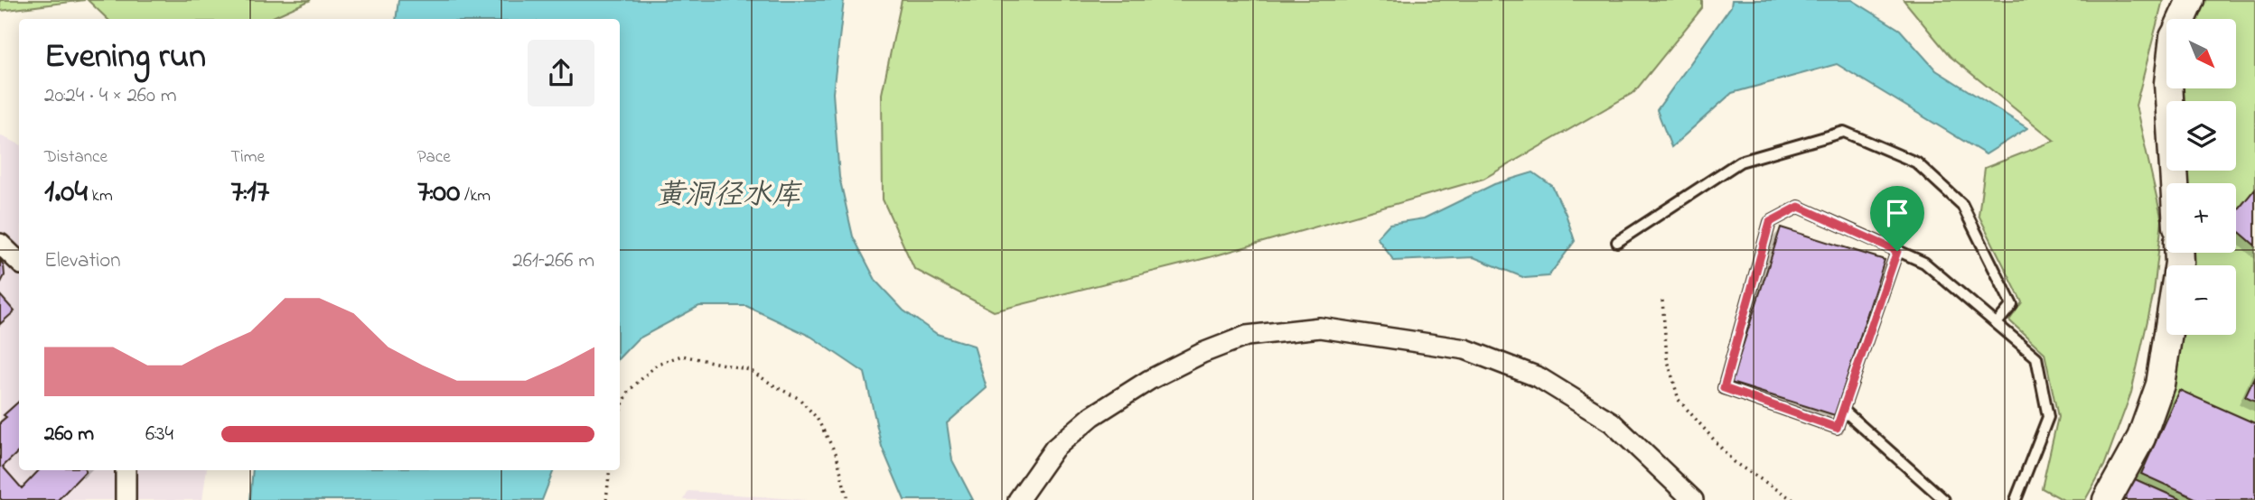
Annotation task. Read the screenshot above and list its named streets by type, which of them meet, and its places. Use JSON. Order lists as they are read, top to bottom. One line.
{"water":["黄洞径水库"],"north":"bottom right","page":{"map_buttons":["+","−"],"heading":["Evening run","20:24 · 4 × 260 m"],"stats":[["Distance","1.04 km"],["Time","7:17"],["Pace","7:00 /km"]],"chart":["Elevation","261–266 m"],"list":[{"name":"260 m","note":"6:34"}]}}
